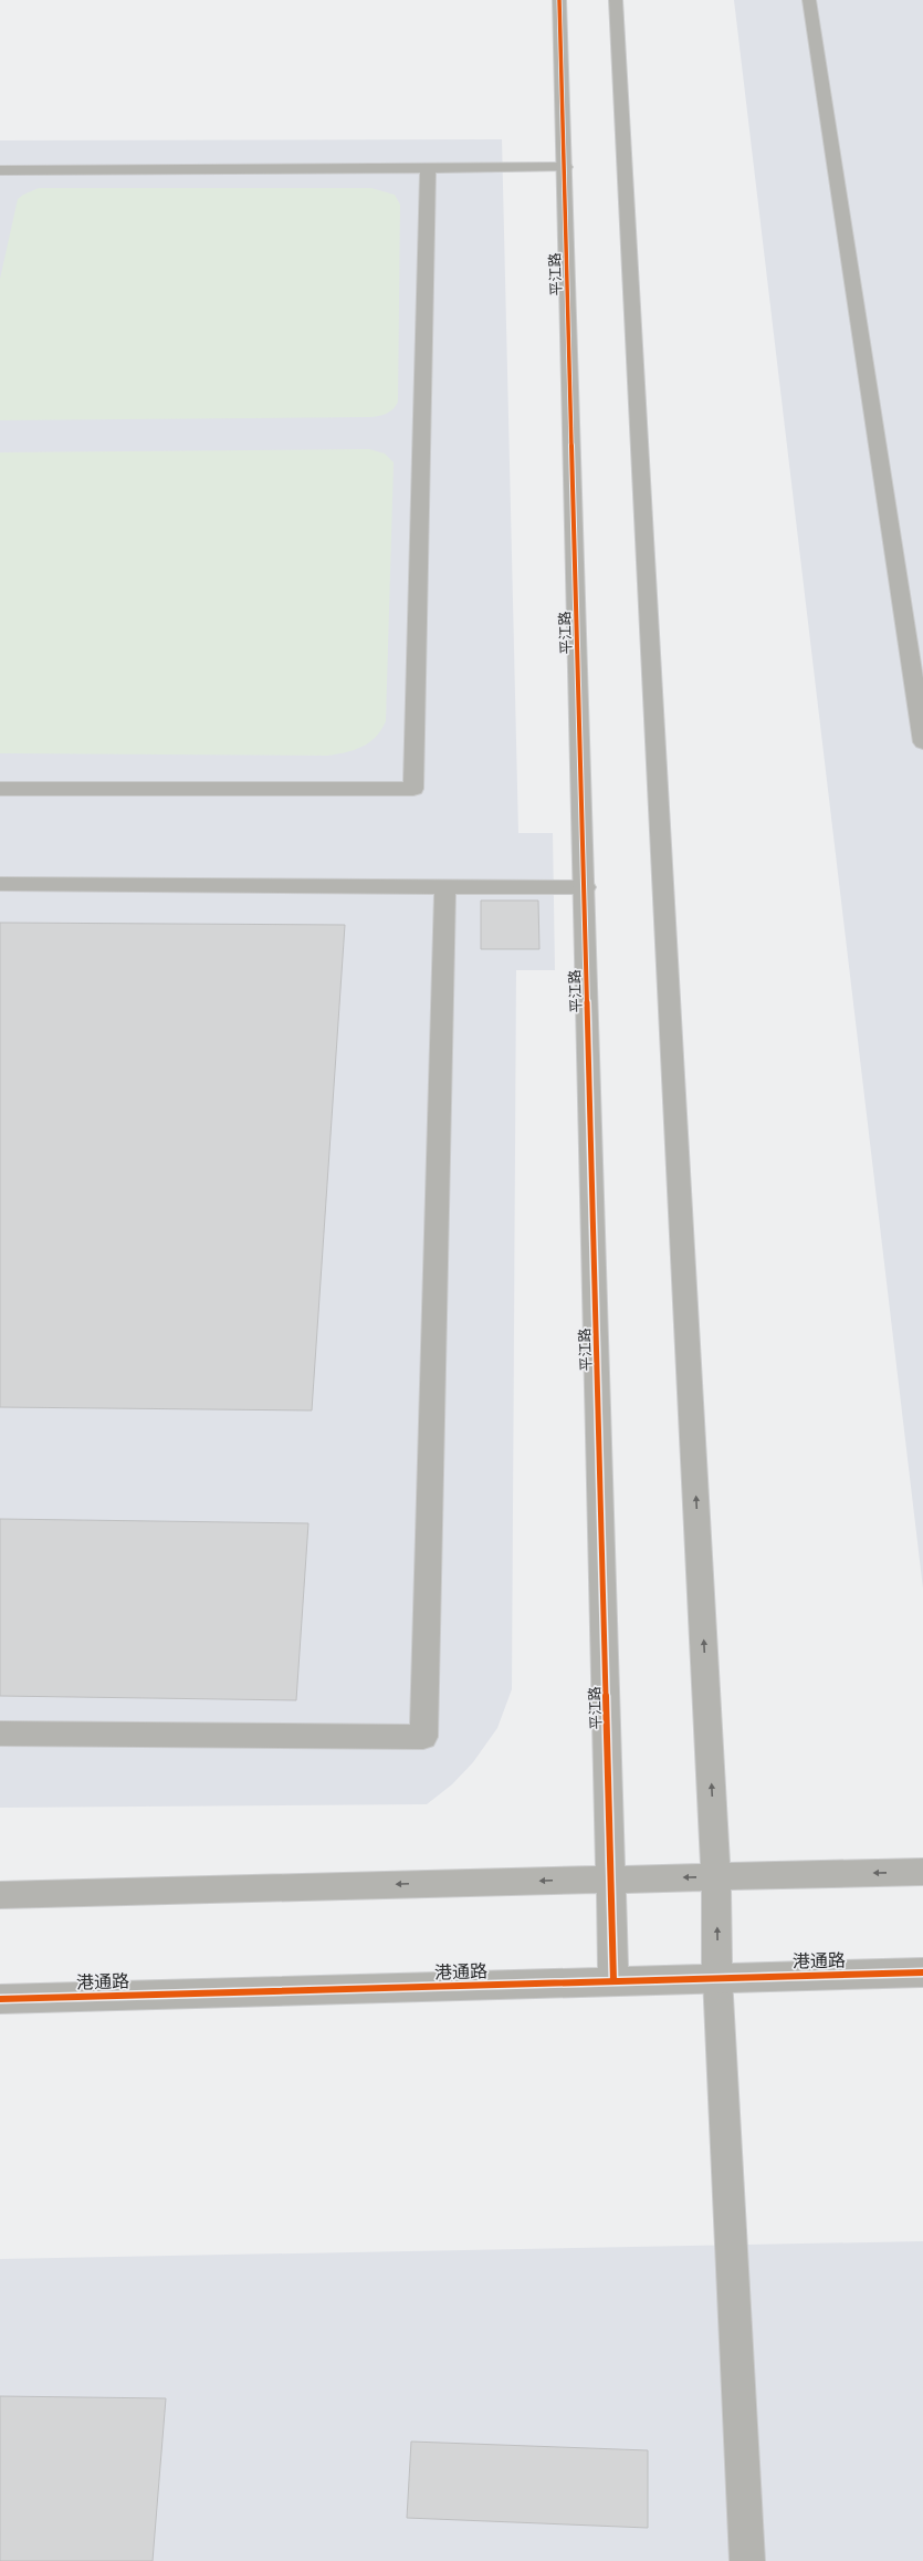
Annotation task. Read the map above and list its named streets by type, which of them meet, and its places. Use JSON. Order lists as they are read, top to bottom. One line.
{"streets":{"street":["平江路","港通路"]},"crossings":[["平江路","港通路"]]}
